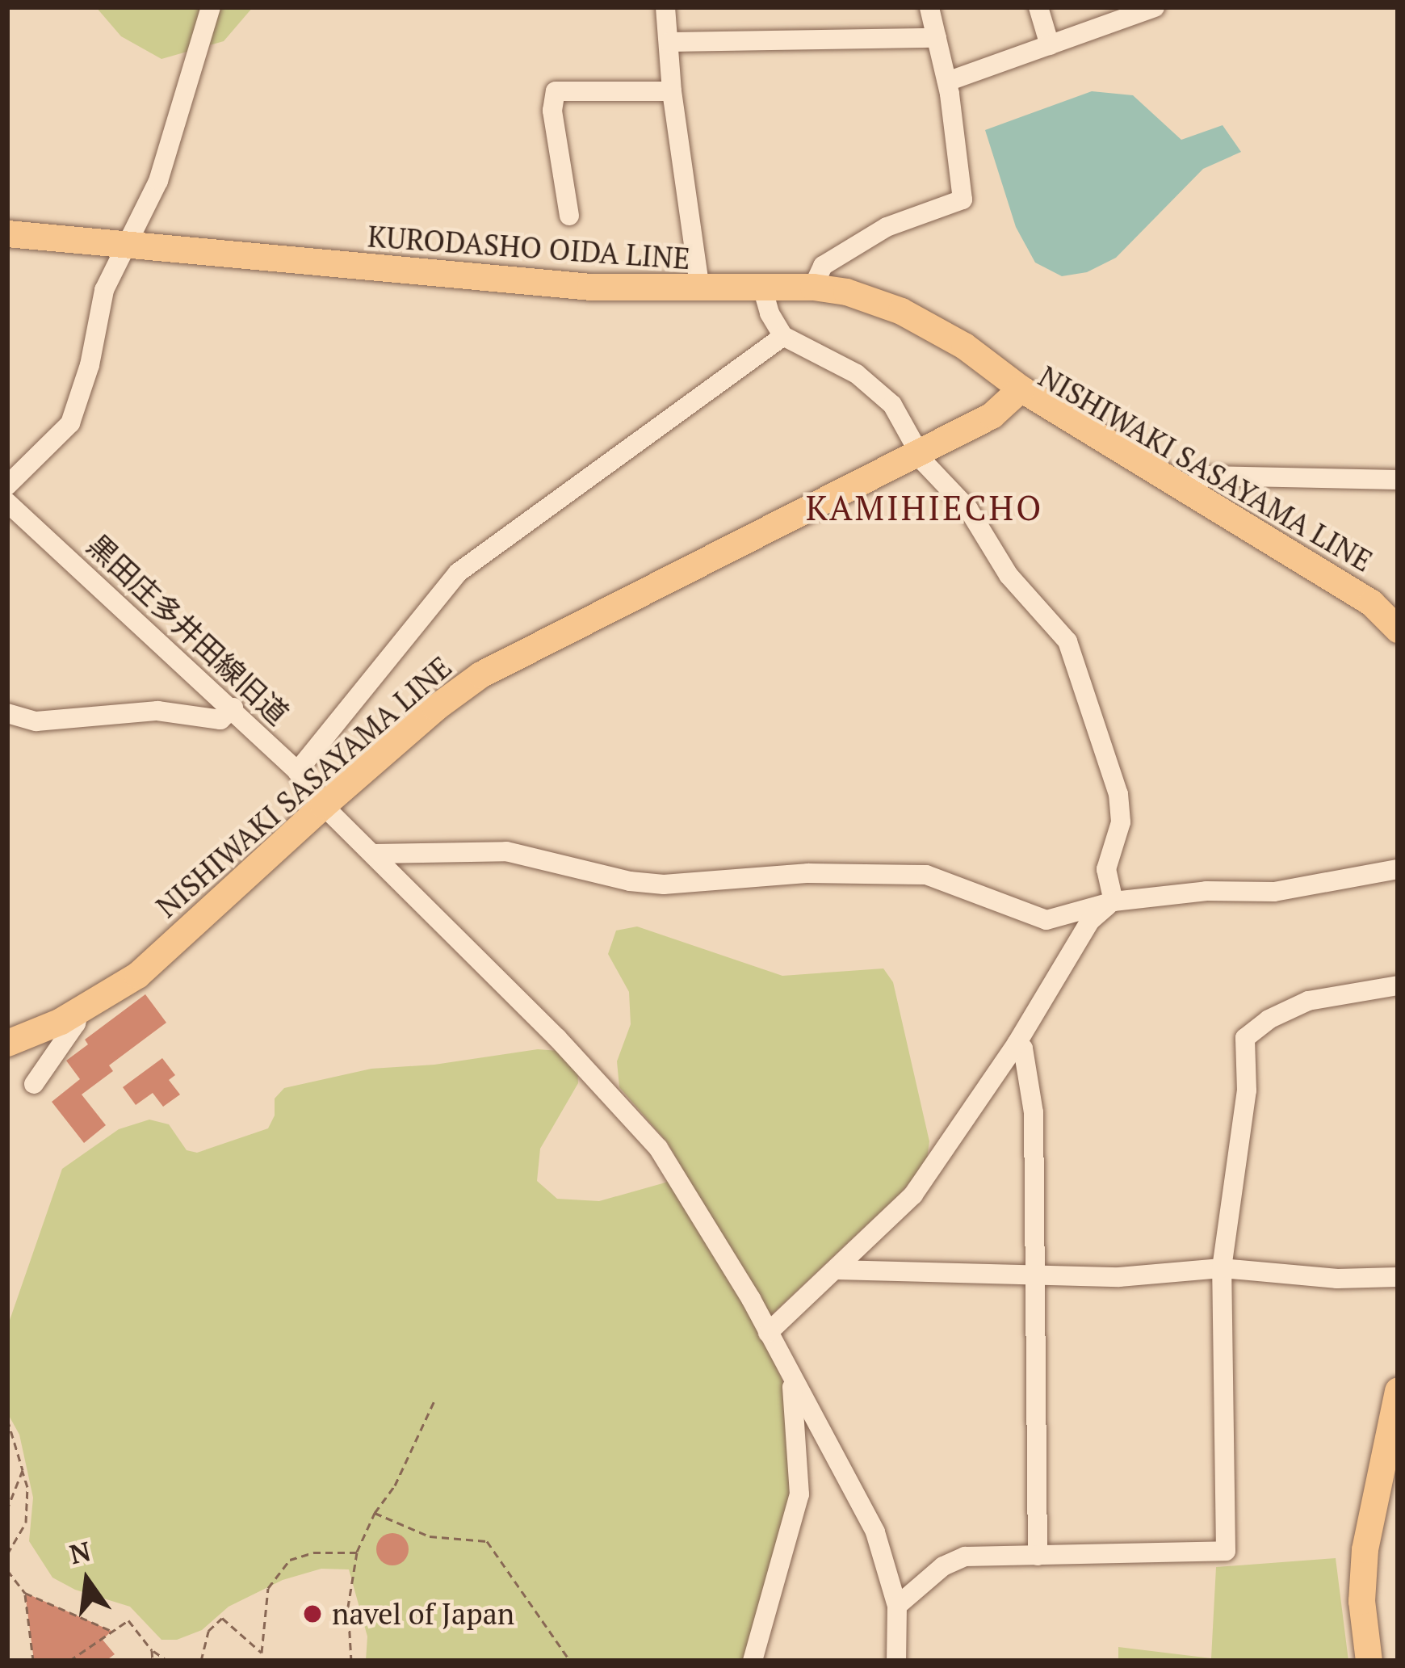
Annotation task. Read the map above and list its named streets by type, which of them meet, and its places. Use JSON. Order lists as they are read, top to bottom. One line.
{"streets":{"main road":["KURODASHO OIDA LINE","NISHIWAKI SASAYAMA LINE"],"street":["黒田庄多井田線旧道"]},"crossings":[["KURODASHO OIDA LINE","NISHIWAKI SASAYAMA LINE"],["NISHIWAKI SASAYAMA LINE","黒田庄多井田線旧道"]],"districts":["KAMIHIECHO"],"places":["navel of Japan"],"north":"top"}
